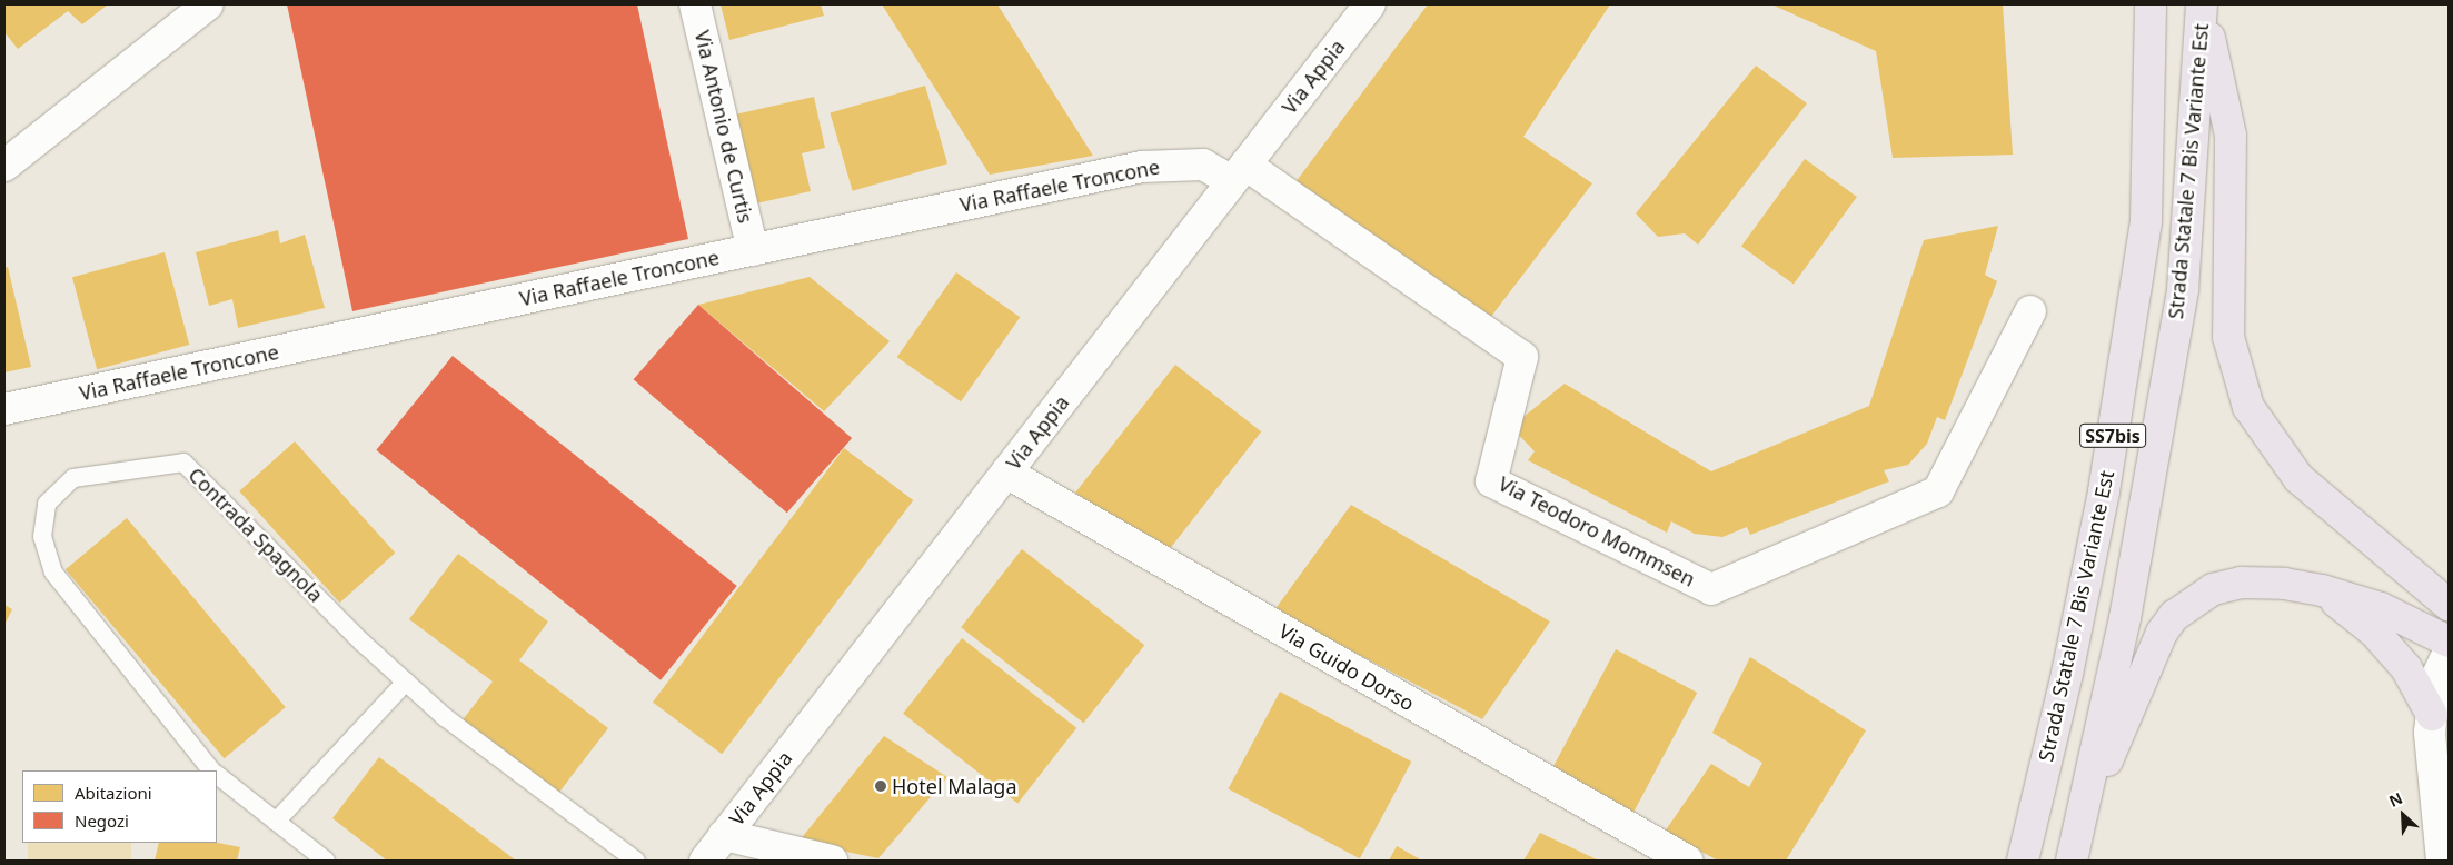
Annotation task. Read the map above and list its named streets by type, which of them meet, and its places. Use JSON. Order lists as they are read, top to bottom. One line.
{"streets":{"highway":["Strada Statale 7 Bis Variante Est","SS7bis"],"street":["Via Appia","Via Antonio de Curtis","Via Raffaele Troncone","Via Teodoro Mommsen","Via Guido Dorso"],"lane":["Contrada Spagnola"]},"crossings":[["Via Appia","Via Raffaele Troncone"],["Via Appia","Via Teodoro Mommsen"],["Via Appia","Via Guido Dorso"],["Via Antonio de Curtis","Via Raffaele Troncone"],["Via Raffaele Troncone","Via Teodoro Mommsen"]],"places":["Hotel Malaga"],"legend":["Abitazioni","Negozi"],"north":"top left"}
